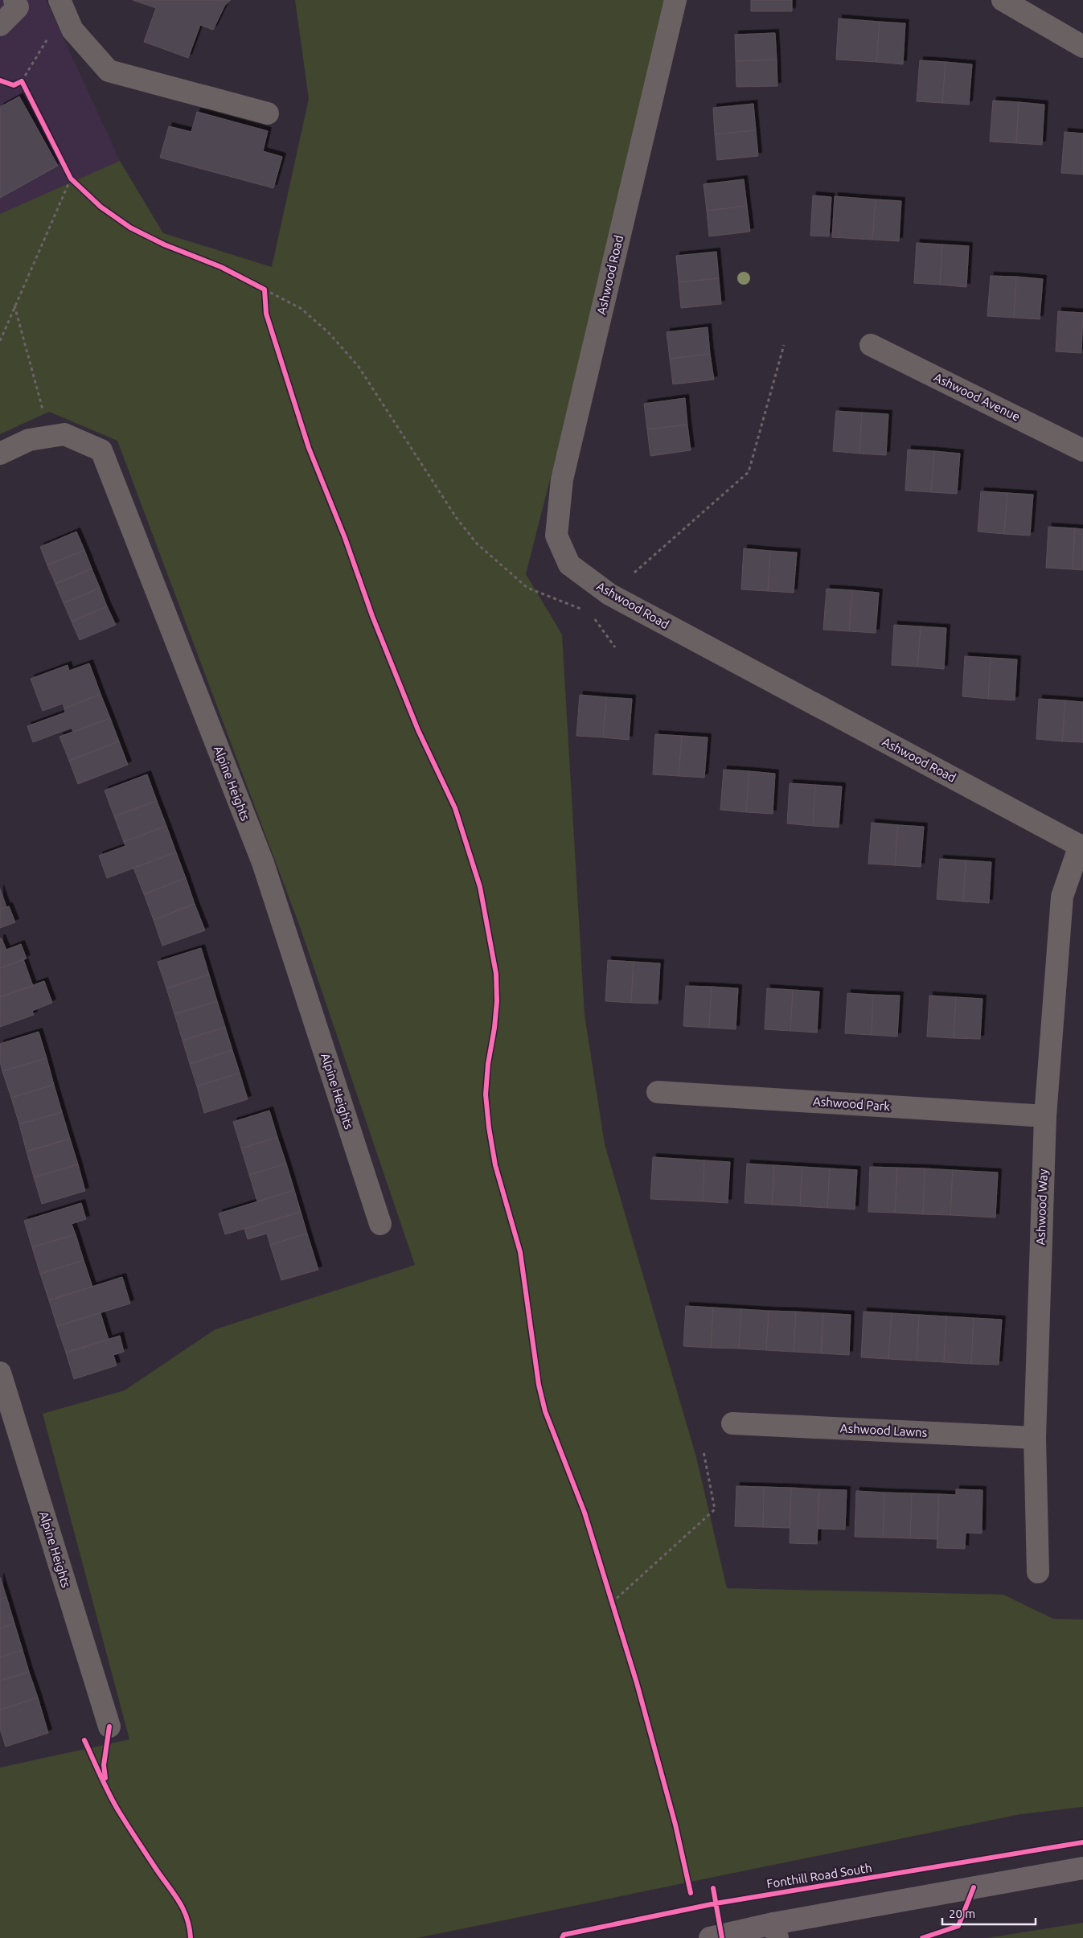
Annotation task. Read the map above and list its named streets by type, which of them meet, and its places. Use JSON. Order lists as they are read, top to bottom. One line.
{"streets":{"street":["Ashwood Road","Ashwood Avenue","Alpine Heights","Ashwood Park","Ashwood Way","Ashwood Lawns"],"cycle path":["Fonthill Road South"]},"crossings":[["Ashwood Road","Ashwood Way"],["Ashwood Park","Ashwood Way"],["Ashwood Way","Ashwood Lawns"]],"scale_bar":"20 m"}
